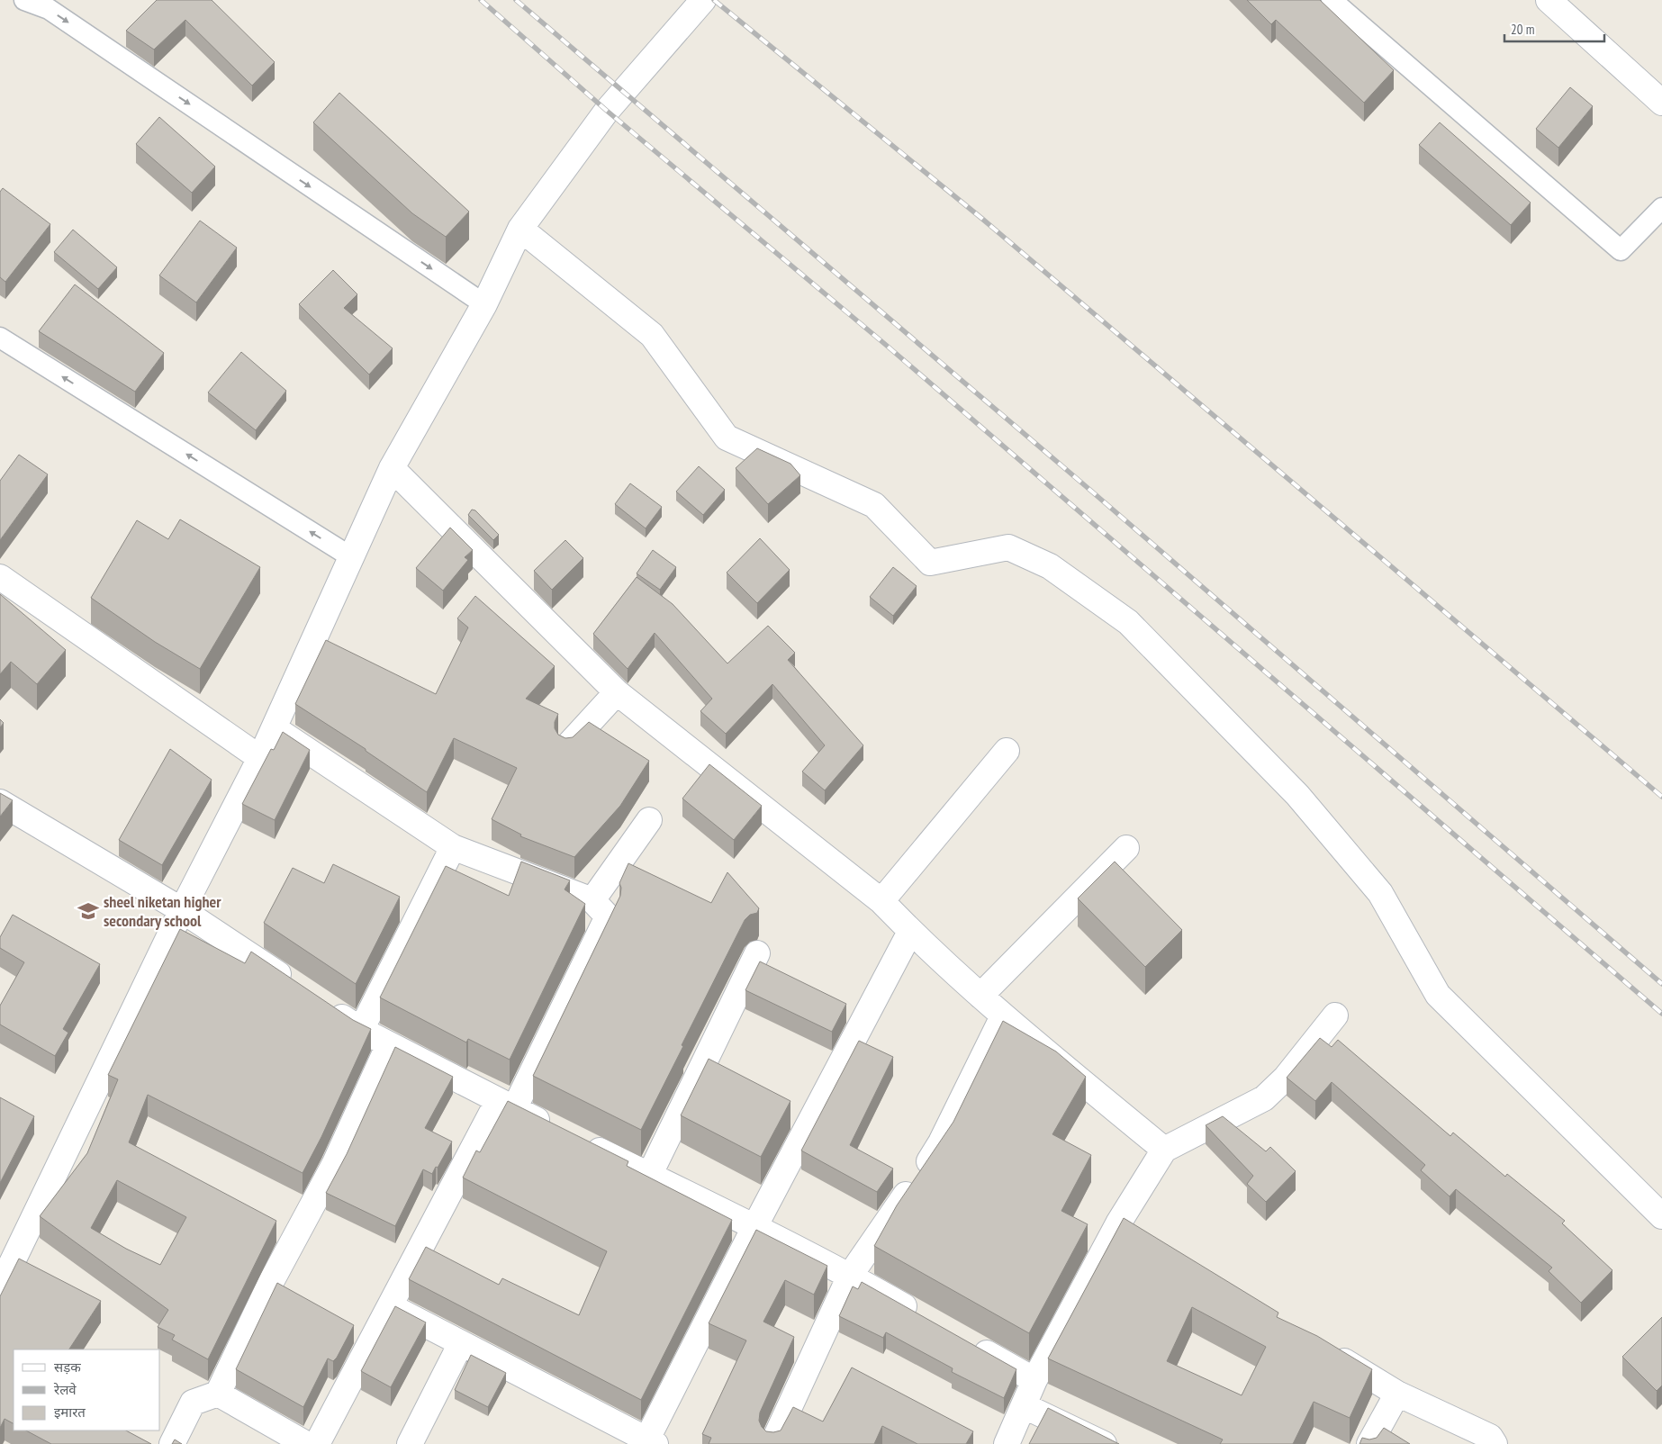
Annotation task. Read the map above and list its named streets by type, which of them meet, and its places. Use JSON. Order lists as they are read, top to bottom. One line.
{"places":{"school or university":["sheel niketan higher secondary school"]},"legend":["सड़क","रेलवे","इमारत"],"scale_bar":"20 m"}
